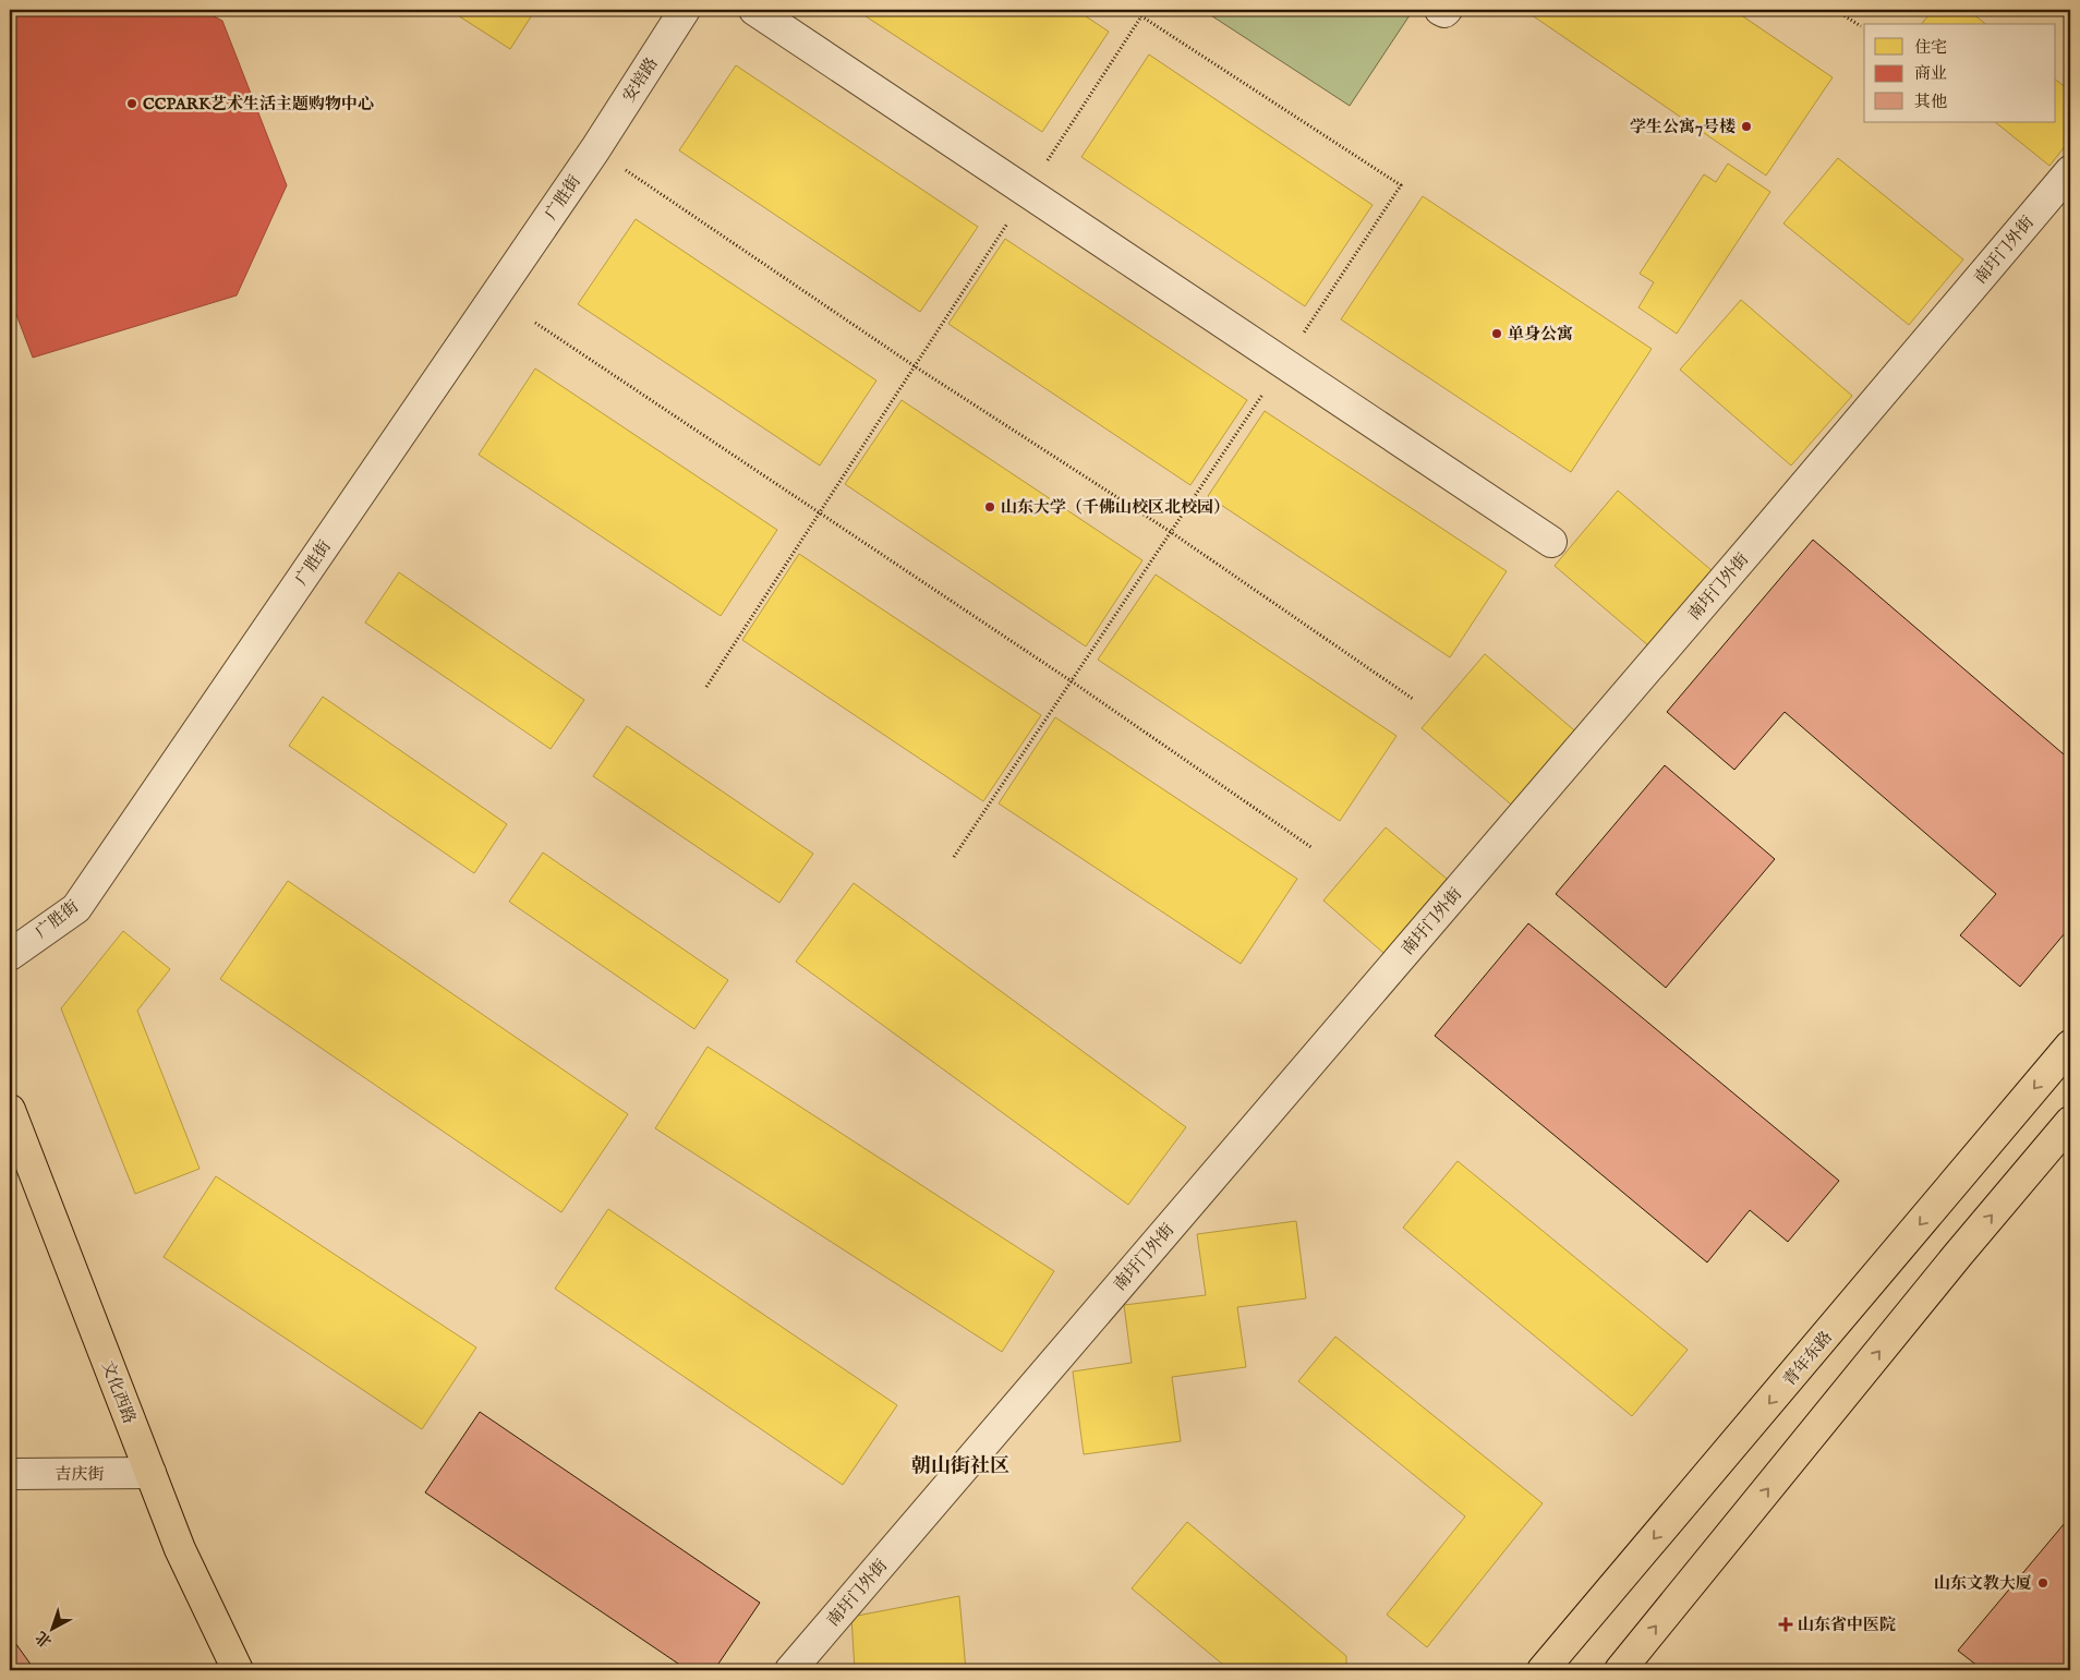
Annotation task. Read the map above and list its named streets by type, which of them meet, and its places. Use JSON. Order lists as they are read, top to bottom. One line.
{"streets":{"main road":["青年东路","文化西路"],"street":["安培路","广胜街","南圩门外街","吉庆街"]},"crossings":[["安培路","广胜街"],["文化西路","吉庆街"]],"districts":["朝山街社区"],"places":{"other":["CCPARK艺术生活主题购物中心","学生公寓7号楼","单身公寓","山东大学（千佛山校区北校园）","山东文教大厦"],"health":["山东省中医院"]},"legend":["住宅","商业","其他"],"north":"bottom left"}
